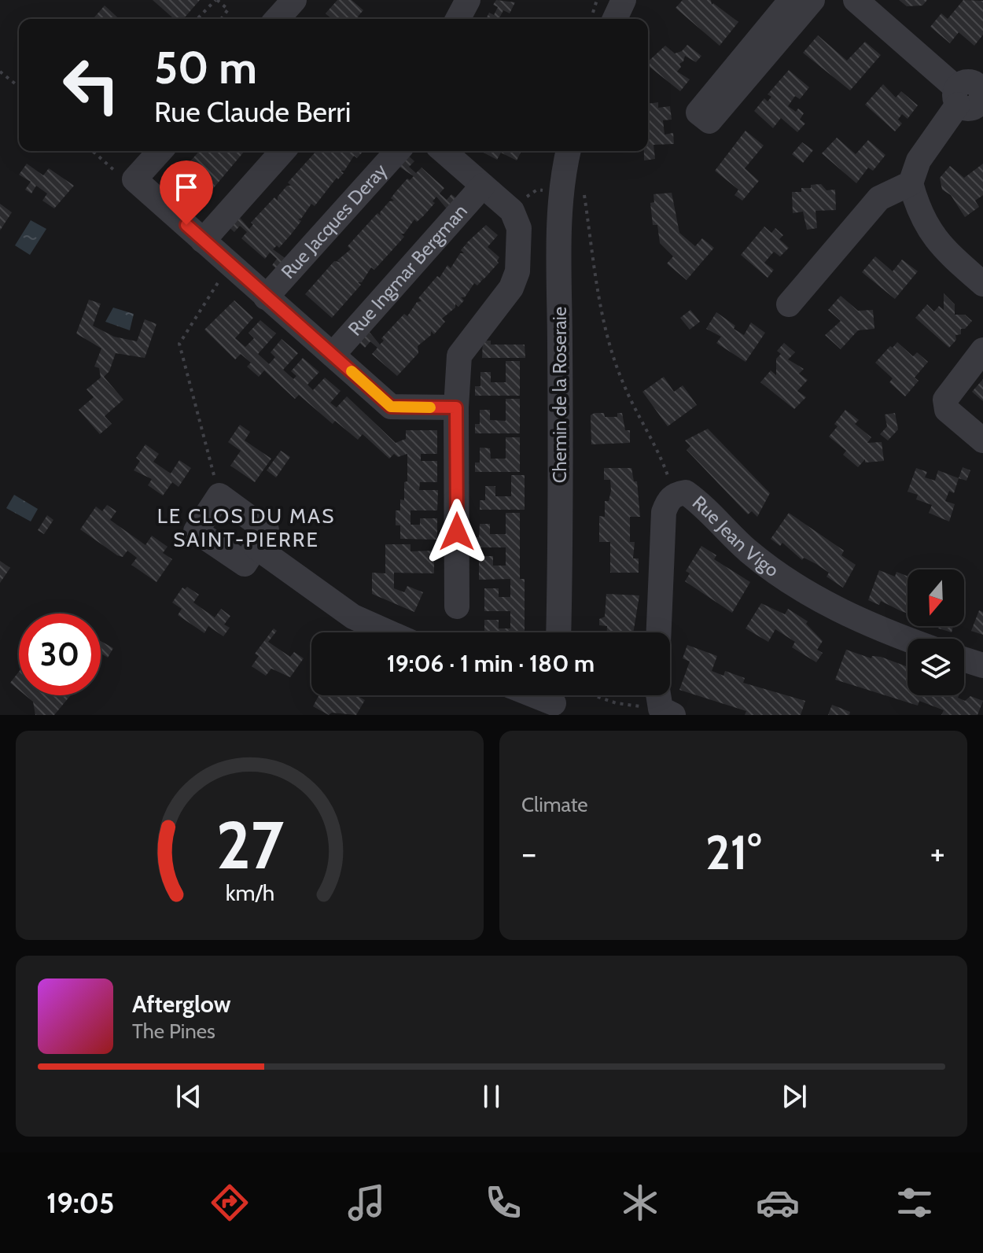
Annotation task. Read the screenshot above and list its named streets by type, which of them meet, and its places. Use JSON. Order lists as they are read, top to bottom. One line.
{"streets":{"street":["Rue Jacques Deray","Rue Ingmar Bergman","Chemin de la Roseraie","Rue Jean Vigo"]},"districts":["LE CLOS DU MAS SAINT-PIERRE"],"north":"bottom","page":{"turn":["50 m","Rue Claude Berri"],"limit":"30","trip":"19:06 · 1 min · 180 m","tile":"Climate","heat":["−","21°","+"],"song":["Afterglow","The Pines"],"tabs":"19:05","gauge":["27","km/h"]}}
